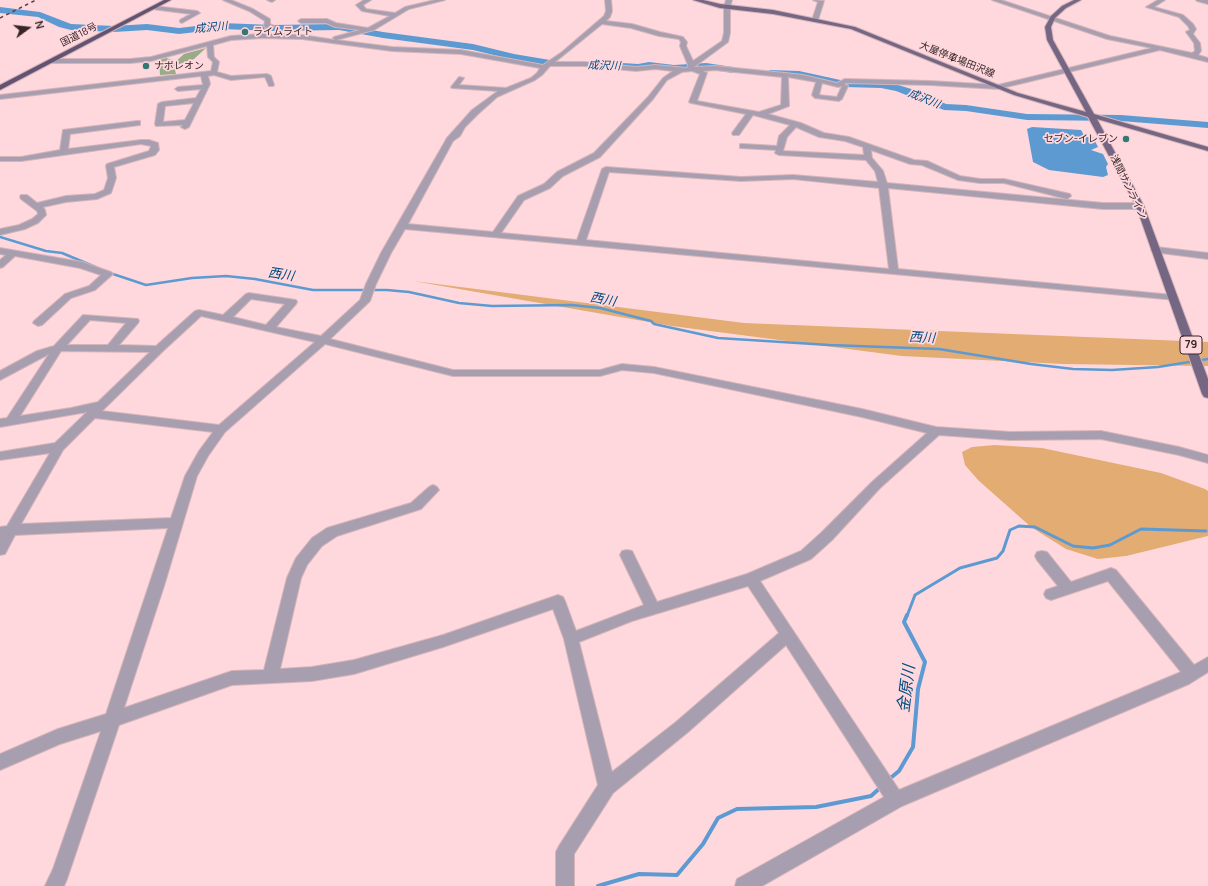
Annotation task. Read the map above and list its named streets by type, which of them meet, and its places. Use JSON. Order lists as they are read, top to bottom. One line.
{"streets":{"highway":["国道18号"],"main road":["大屋停車場田沢線","浅間サンライン","79"]},"crossings":[["大屋停車場田沢線","浅間サンライン"]],"water":["成沢川","西川","金原川"],"places":["ライムライト","ナポレオン","セブン-イレブン"],"north":"right"}
